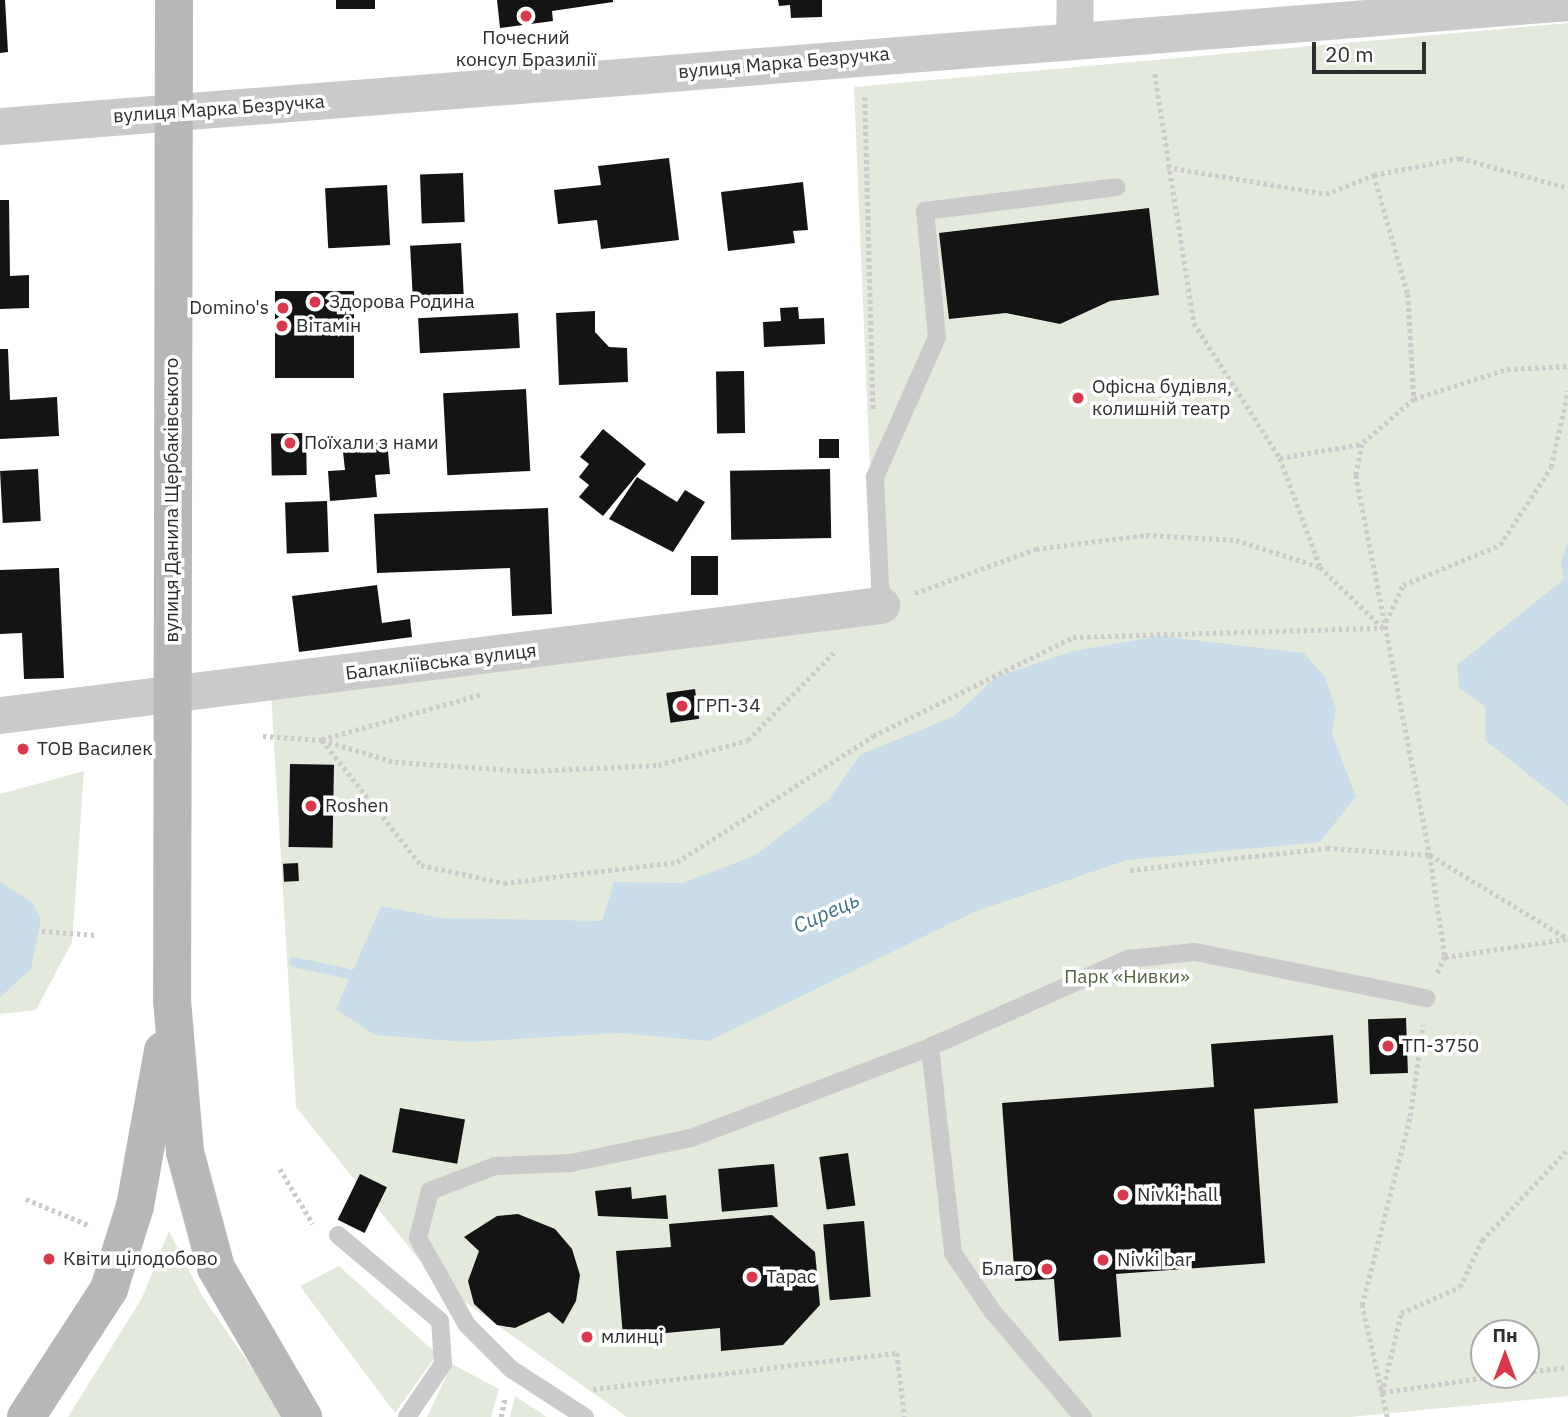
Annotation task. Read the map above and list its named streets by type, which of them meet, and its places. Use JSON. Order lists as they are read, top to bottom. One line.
{"streets":{"main road":["вулиця Данила Щербаківського"],"street":["вулиця Марка Безручка","Балакліївська вулиця"]},"crossings":[["вулиця Марка Безручка","вулиця Данила Щербаківського"],["вулиця Данила Щербаківського","Балакліївська вулиця"]],"water":["Сирець"],"parks":["Парк «Нивки»"],"places":["Почесний консул Бразилії","Здорова Родина","Domino's","Вітамін","Офісна будівля, колишній театр","Поїхали з нами","ГРП-34","ТОВ Василек","Roshen","ТП-3750","Nivki-hall","Квіти цілодобово","Nivki bar","Благо","Тарас","млинці"],"scale_bar":"20 m","north":"top"}
